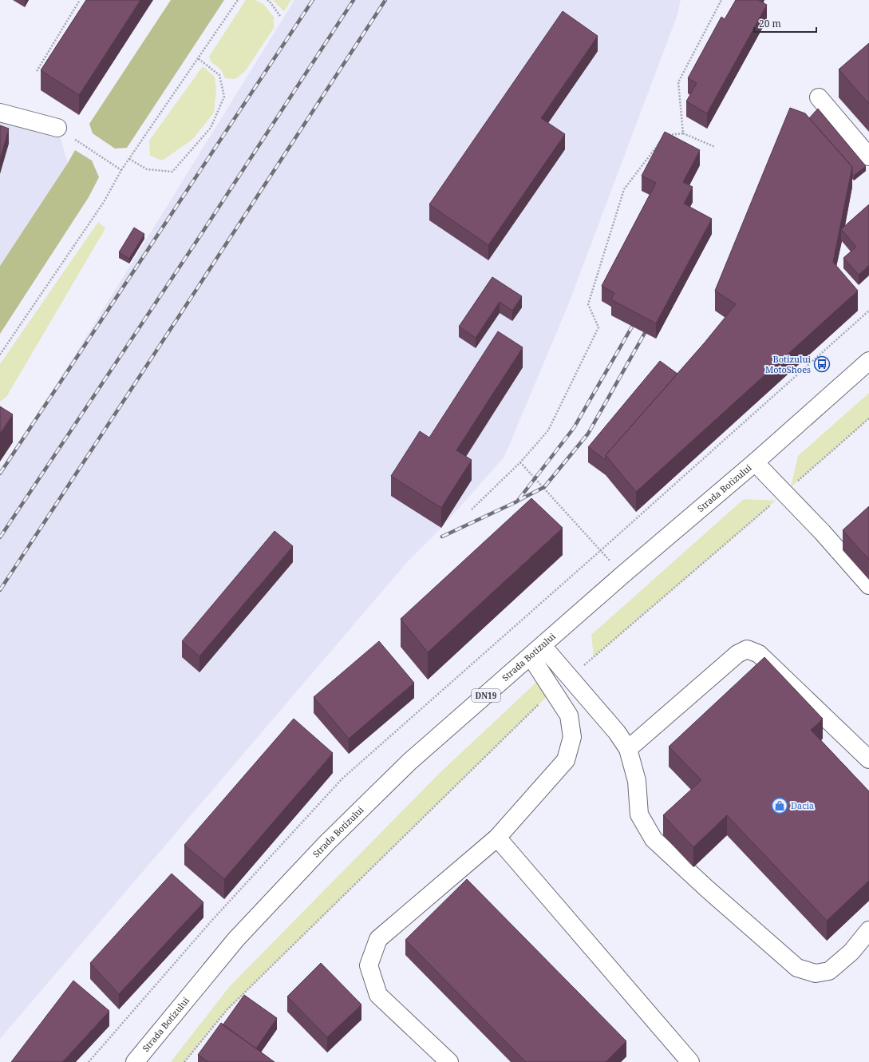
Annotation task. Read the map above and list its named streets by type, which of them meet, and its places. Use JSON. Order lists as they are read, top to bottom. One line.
{"streets":{"main road":["Strada Botizului","DN19"]},"places":{"bus stop":["Botizului MotoShoes"],"shop":["Dacia"]},"scale_bar":"20 m"}
